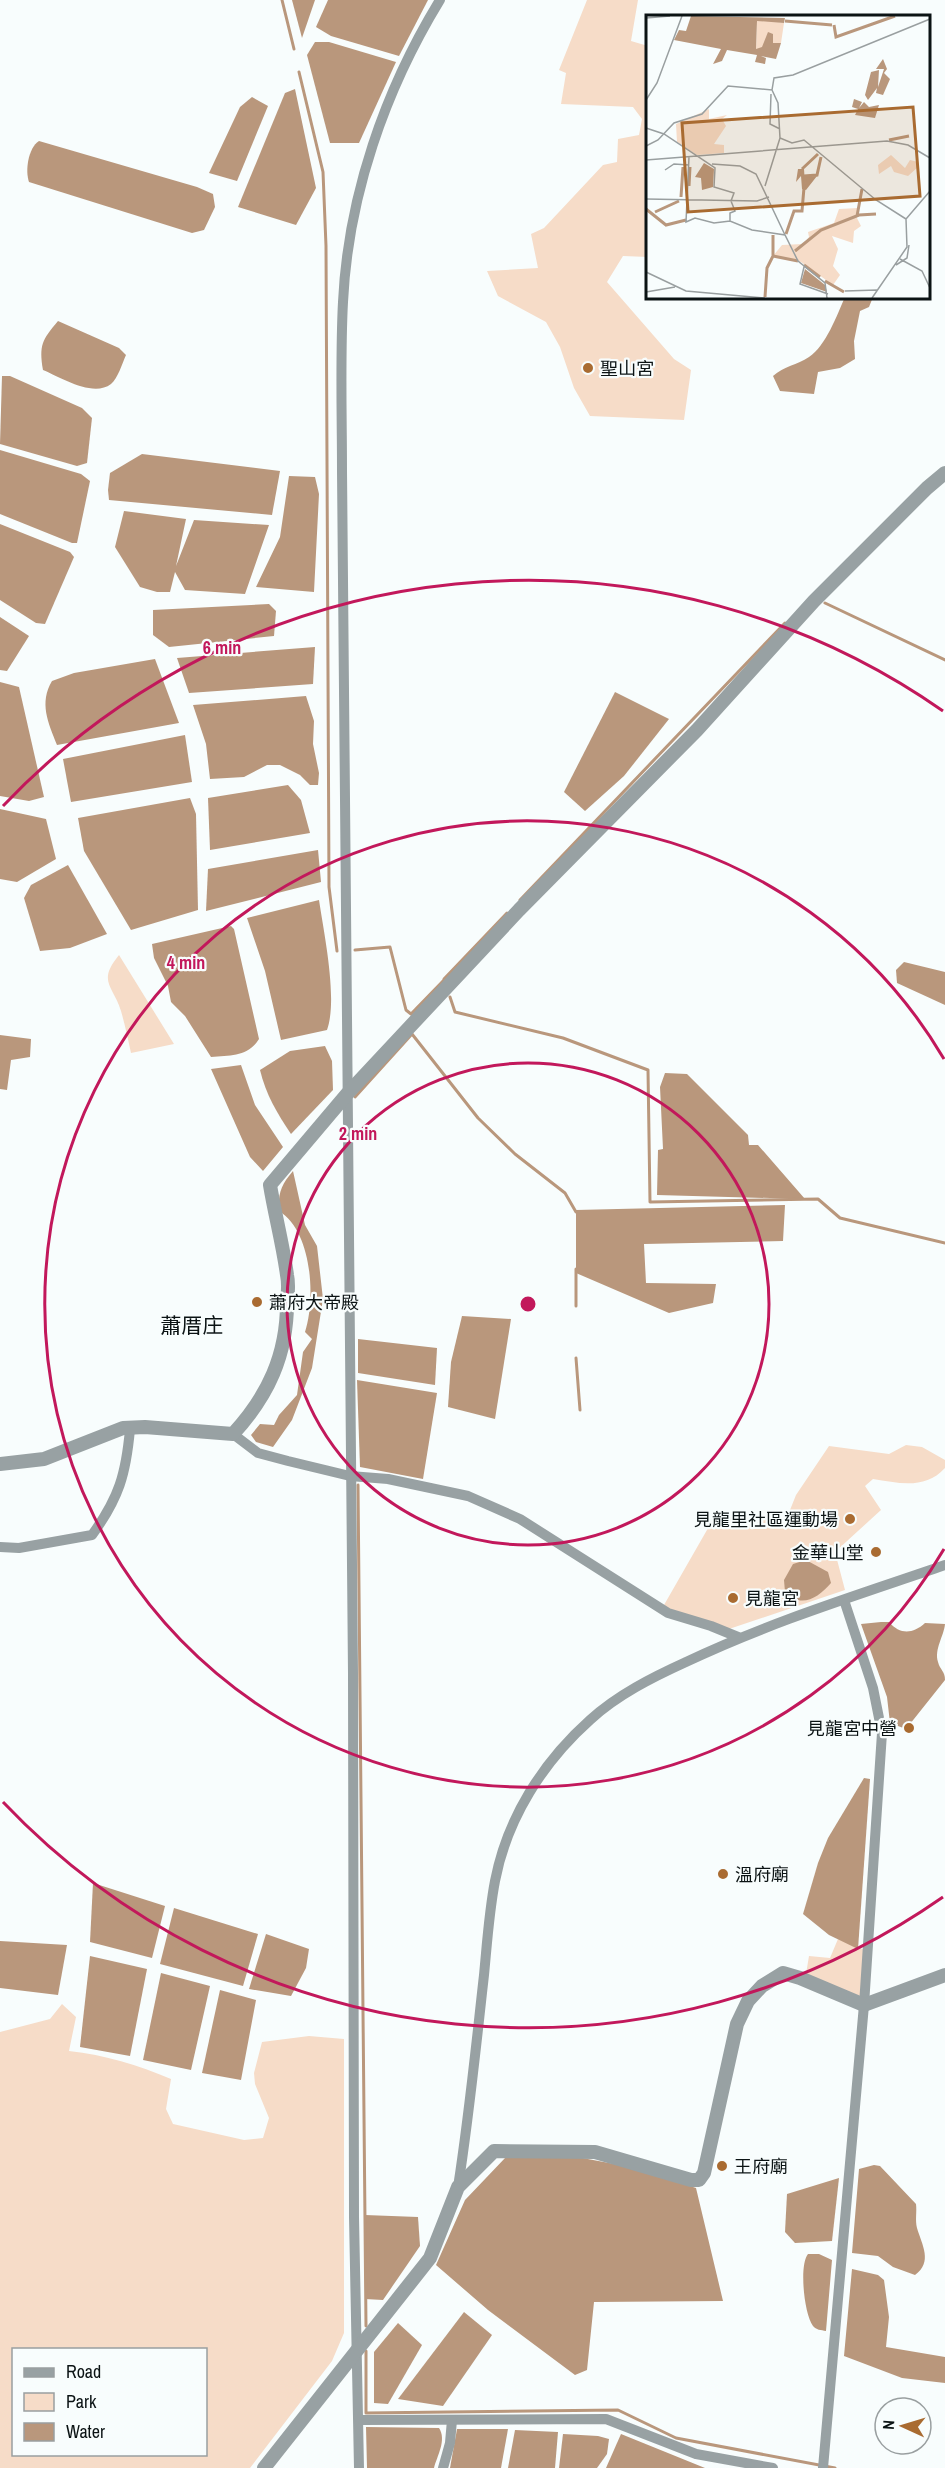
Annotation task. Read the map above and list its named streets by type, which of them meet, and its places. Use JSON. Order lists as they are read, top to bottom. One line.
{"districts":["蕭厝庄"],"places":["聖山宮","蕭府大帝殿","見龍里社區運動場","金華山堂","見龍宮","見龍宮中營","溫府廟","王府廟"],"legend":["Road","Park","Water"],"north":"left","rings":["6 min","4 min","2 min"]}
